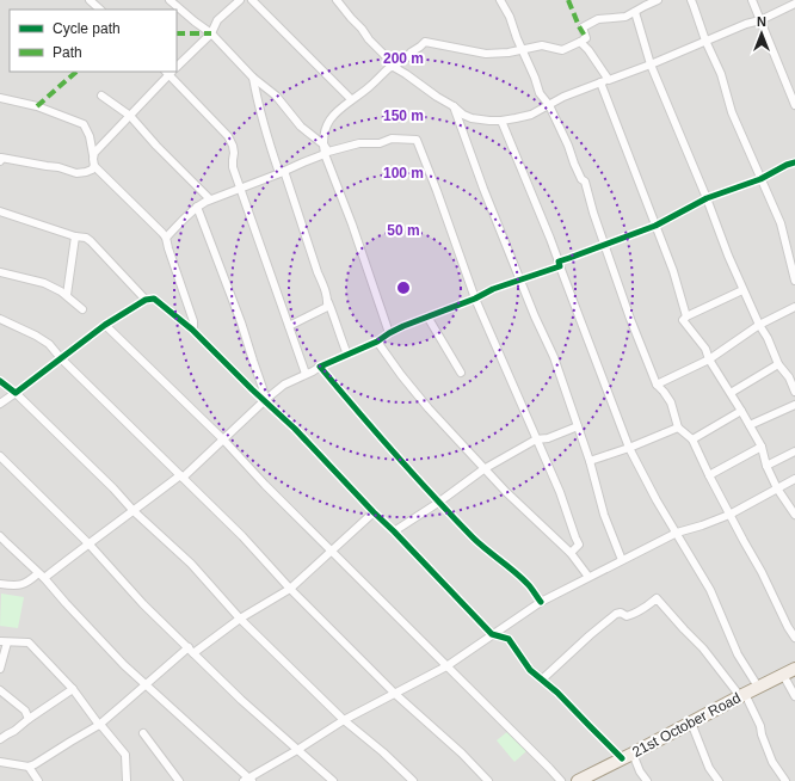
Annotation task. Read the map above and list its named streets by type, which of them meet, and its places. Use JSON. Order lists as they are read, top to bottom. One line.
{"streets":{"main road":["21st October Road"]},"legend":["Cycle path","Path"],"north":"top","rings":["200 m","150 m","100 m","50 m"]}
